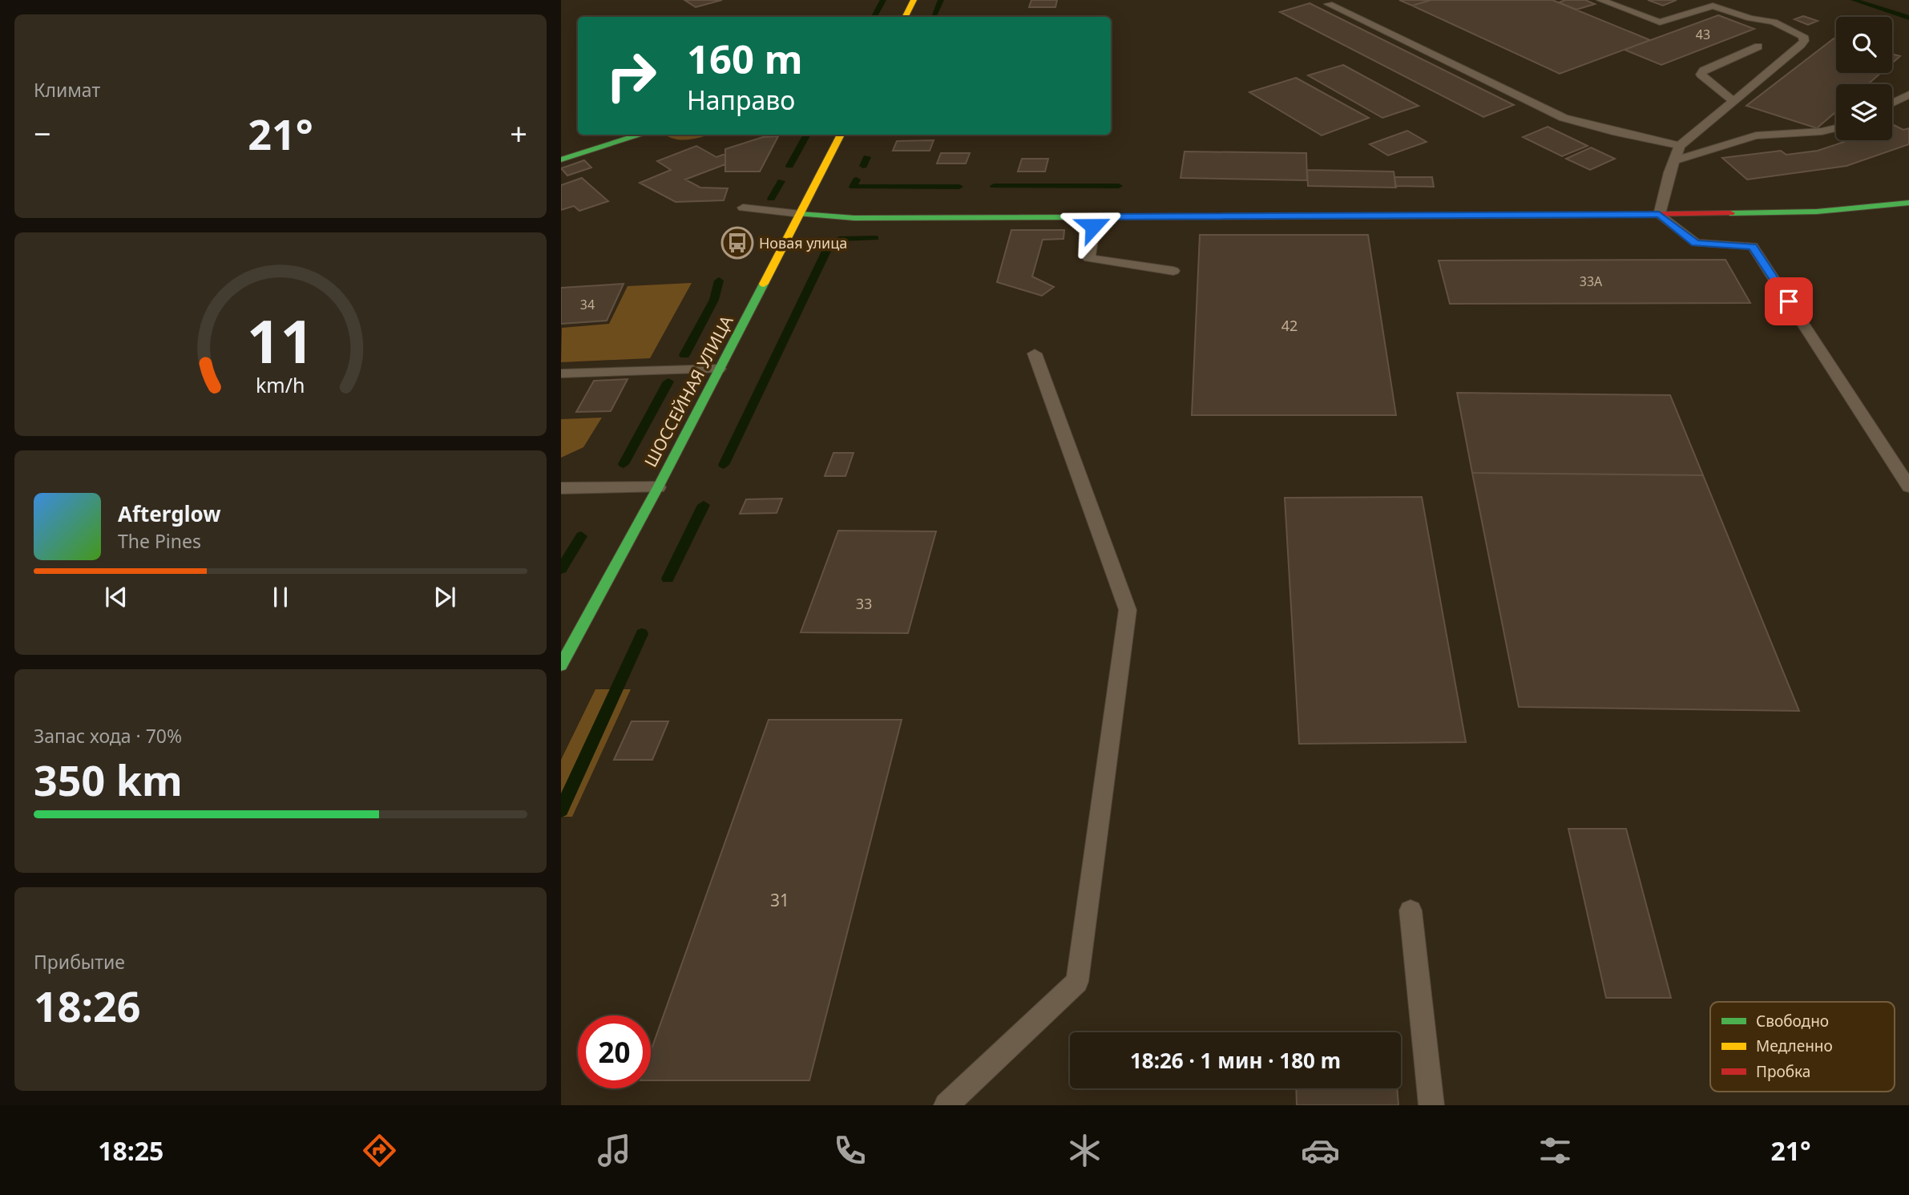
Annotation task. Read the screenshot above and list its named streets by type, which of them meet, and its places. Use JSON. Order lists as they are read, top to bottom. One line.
{"streets":{"street":["ШОССЕЙНАЯ УЛИЦА"]},"places":{"bus stop":["Новая улица"]},"house_numbers":["43","33А","34","42","33","31"],"legend":["Свободно","Медленно","Пробка"],"page":{"tile":["Климат",["Запас хода · 70%","350 km"],["Прибытие","18:26"]],"turn":["160 m","Направо"],"heat":["−","21°","+"],"song":["Afterglow","The Pines"],"limit":"20","trip":"18:26 · 1 мин · 180 m","tabs":["18:25","21°"],"gauge":["11","km/h"]}}
